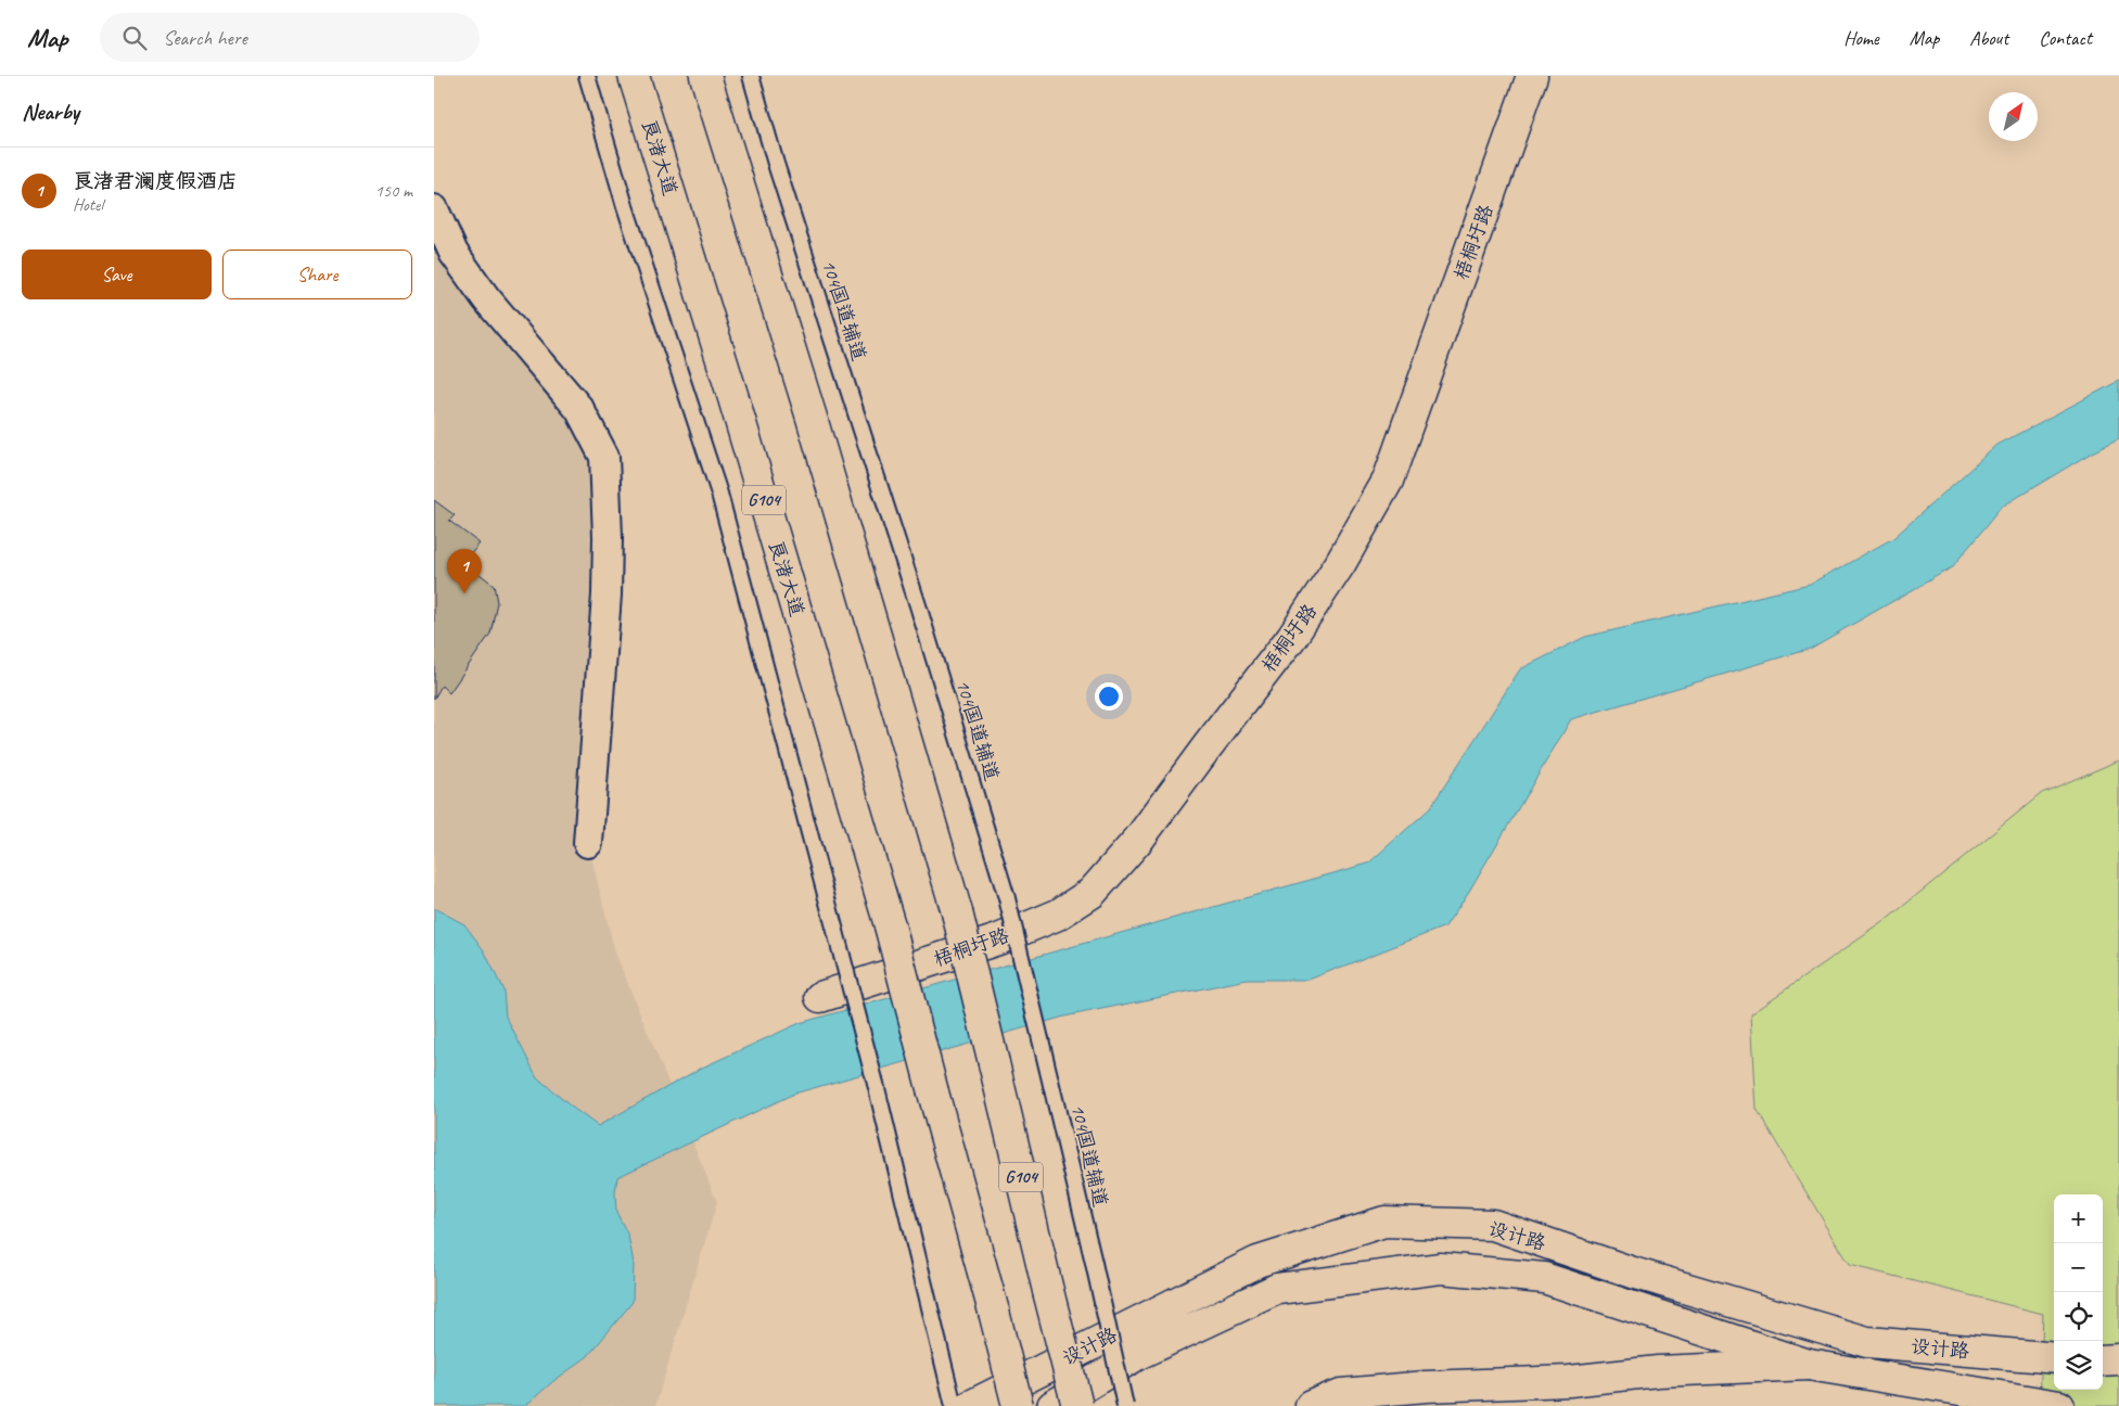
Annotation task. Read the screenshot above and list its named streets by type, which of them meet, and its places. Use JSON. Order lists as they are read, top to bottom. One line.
{"streets":{"main road":["良渚大道","梧桐圩路","G104","设计路"],"lane":["104国道辅道"]},"north":"top right","page":{"header":"Map","search":"Search here","nav":["Home","Map","About","Contact"],"heading":"Nearby","list":[{"mark":"1","name":"良渚君澜度假酒店","note":"Hotel","value":"150 m"}],"buttons":["Save","Share"],"pins":"1","map_buttons":["+","−"]}}
